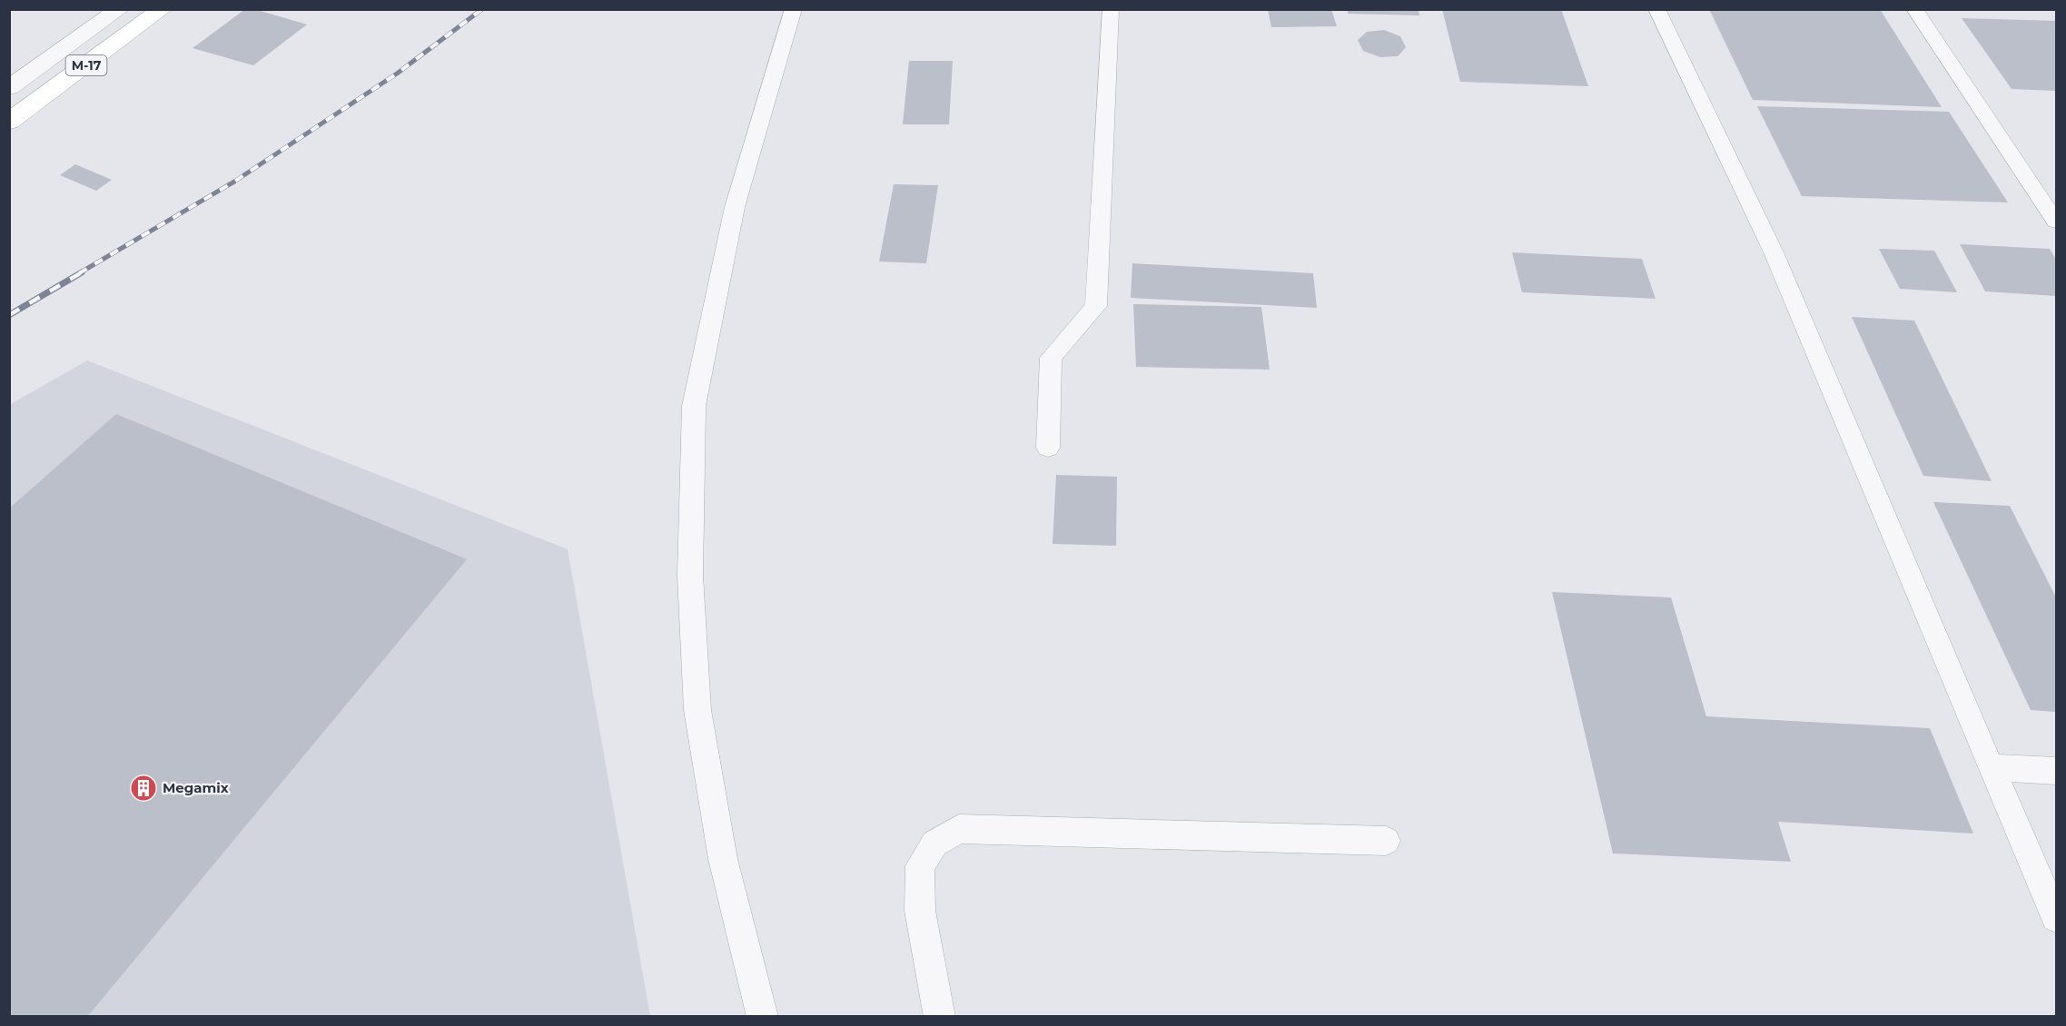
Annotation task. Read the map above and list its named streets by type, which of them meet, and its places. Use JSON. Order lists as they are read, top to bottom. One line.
{"streets":{"main road":["M-17"]},"places":{"building":["Megamix"]}}
